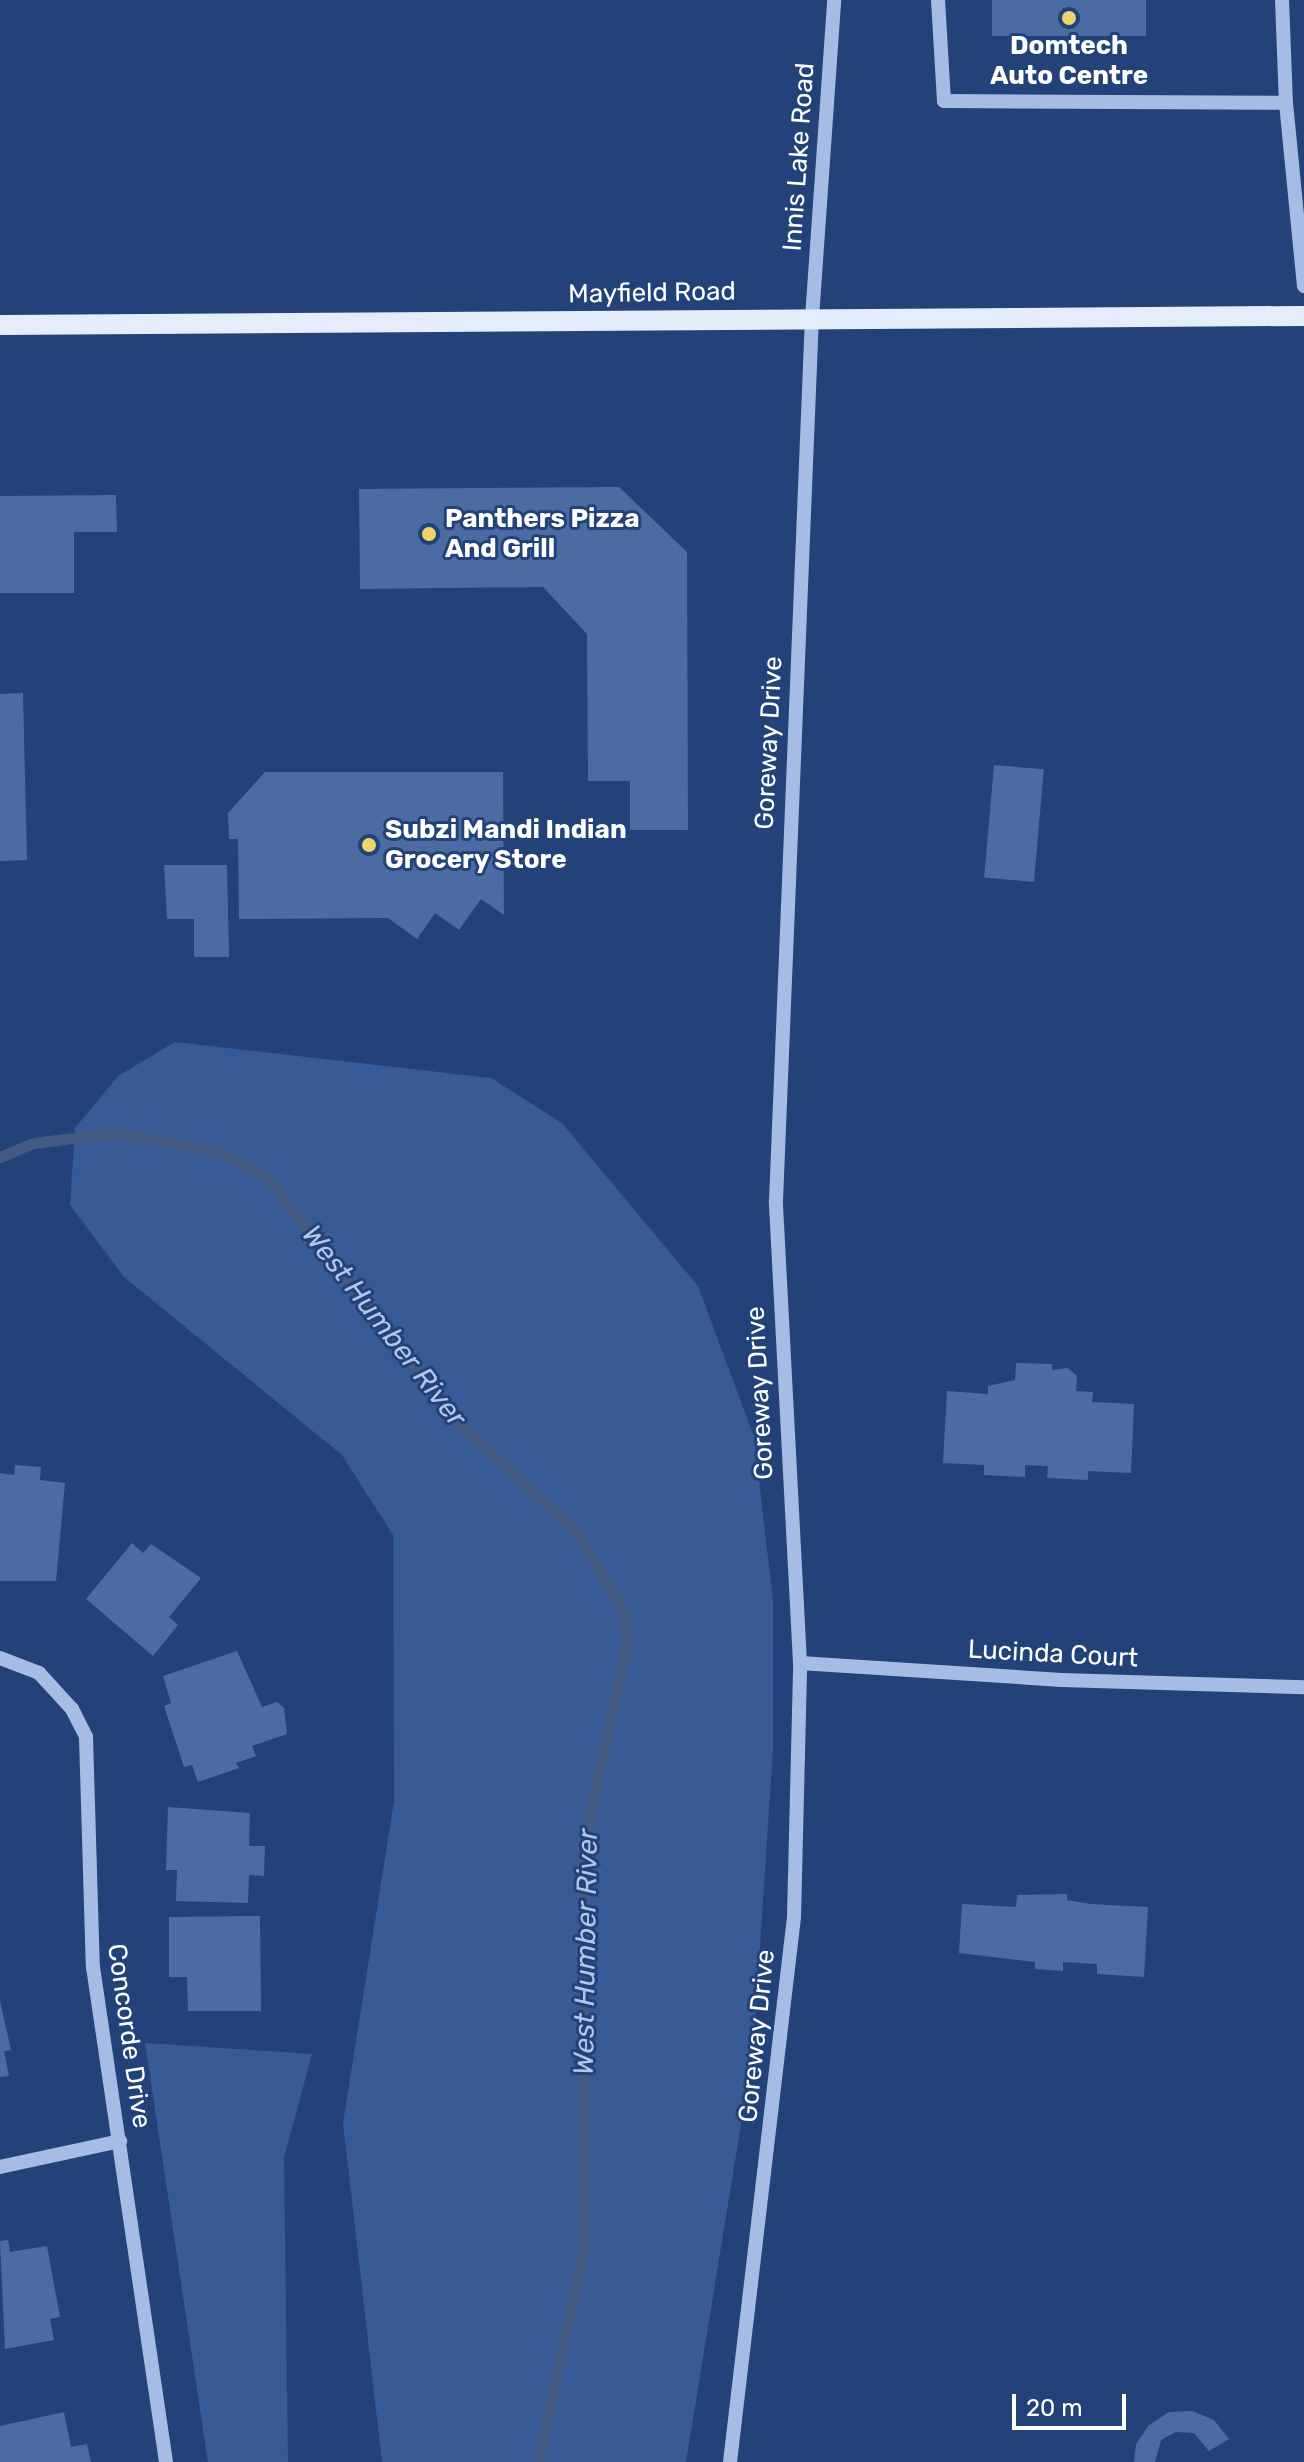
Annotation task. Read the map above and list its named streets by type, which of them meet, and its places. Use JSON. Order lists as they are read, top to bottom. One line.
{"streets":{"main road":["Mayfield Road"],"street":["Innis Lake Road","Goreway Drive","Lucinda Court","Concorde Drive"]},"crossings":[["Innis Lake Road","Mayfield Road"],["Innis Lake Road","Goreway Drive"],["Mayfield Road","Goreway Drive"],["Goreway Drive","Lucinda Court"]],"water":["West Humber River"],"places":["Domtech Auto Centre","Panthers Pizza And Grill","Subzi Mandi Indian Grocery Store"],"scale_bar":"20 m"}
